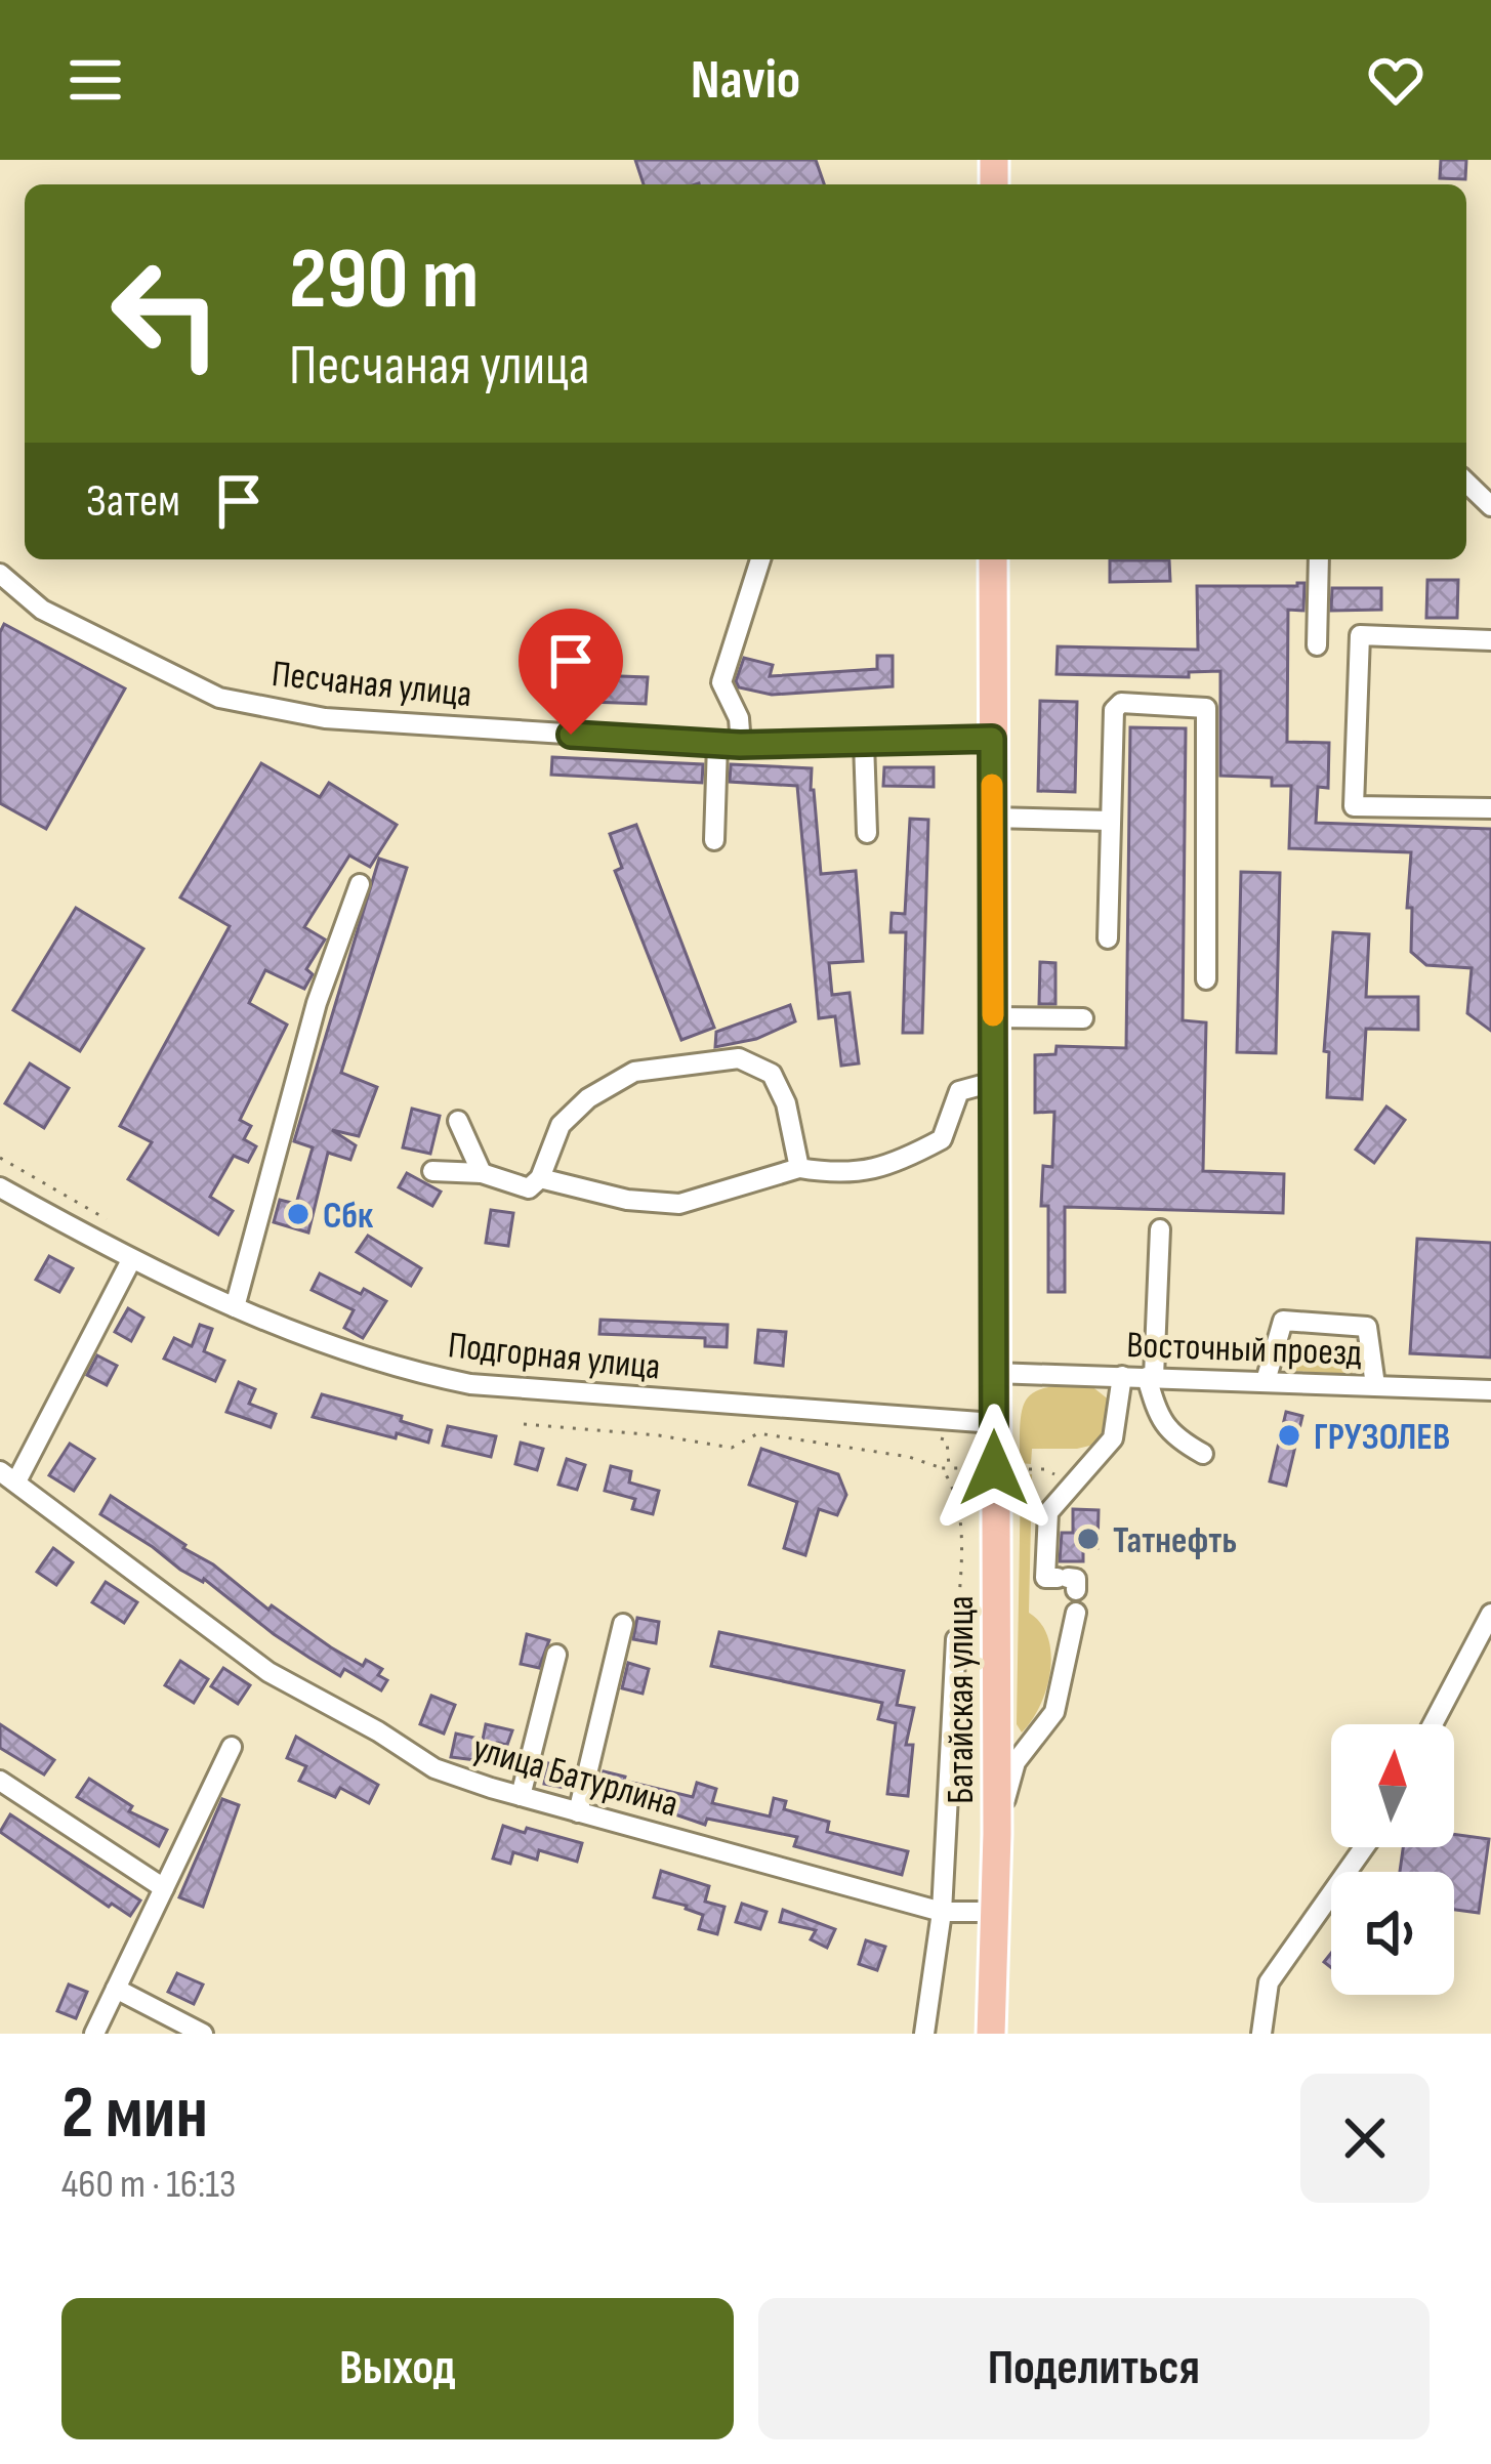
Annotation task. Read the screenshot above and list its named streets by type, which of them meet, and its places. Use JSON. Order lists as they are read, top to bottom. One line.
{"streets":{"highway":["Батайская улица"],"street":["Песчаная улица","Восточный проезд","Подгорная улица","улица Батурлина"]},"crossings":[["Песчаная улица","Батайская улица"],["Восточный проезд","Батайская улица"],["Подгорная улица","Батайская улица"],["Батайская улица","улица Батурлина"]],"places":["Сбк","ГРУЗОЛЕВ","Татнефть"],"north":"top","page":{"header":"Navio","turn":["290 m","Песчаная улица"],"then":"Затем","heading":["2 мин","460 m · 16:13"],"buttons":["Выход","Поделиться"]}}
